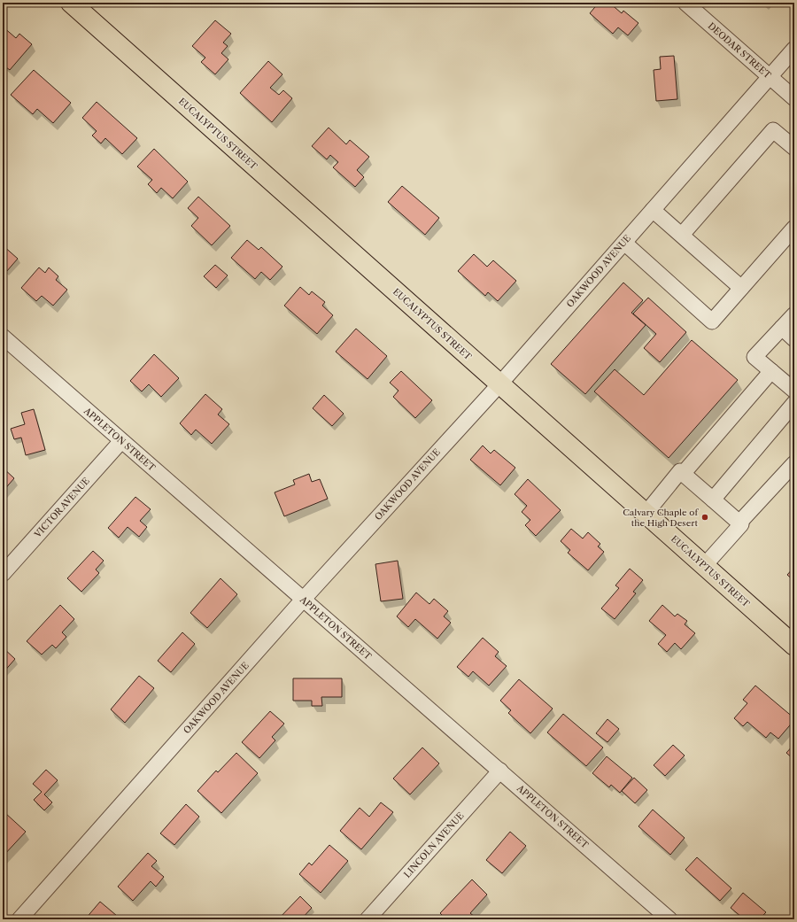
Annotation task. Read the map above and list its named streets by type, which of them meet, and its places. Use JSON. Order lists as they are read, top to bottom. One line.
{"streets":{"main road":["EUCALYPTUS STREET"],"street":["DEODAR STREET","OAKWOOD AVENUE","APPLETON STREET","VICTOR AVENUE","LINCOLN AVENUE"]},"crossings":[["DEODAR STREET","OAKWOOD AVENUE"],["EUCALYPTUS STREET","OAKWOOD AVENUE"],["OAKWOOD AVENUE","APPLETON STREET"],["APPLETON STREET","VICTOR AVENUE"],["APPLETON STREET","LINCOLN AVENUE"]],"places":["Calvary Chaple of the High Desert"]}
